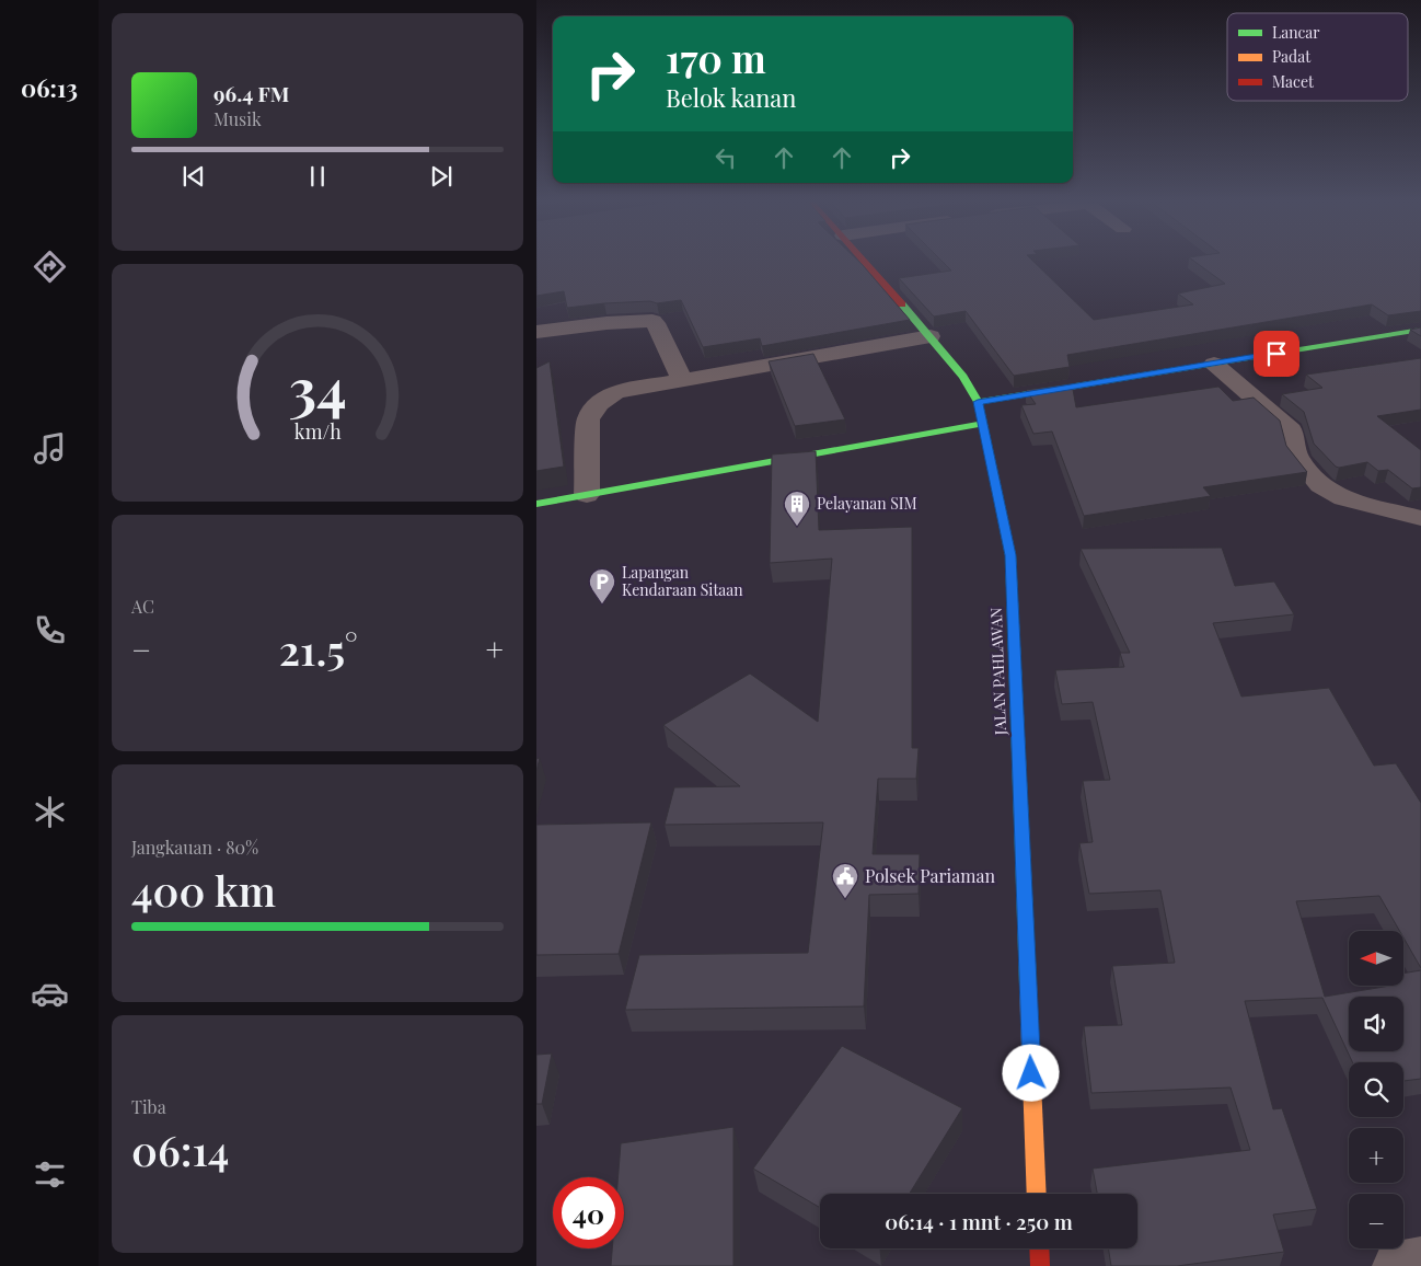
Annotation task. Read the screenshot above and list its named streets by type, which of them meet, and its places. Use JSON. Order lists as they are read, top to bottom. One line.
{"streets":{"street":["JALAN PAHLAWAN"]},"places":{"building":["Pelayanan SIM"],"parking":["Lapangan Kendaraan Sitaan"],"public building":["Polsek Pariaman"]},"legend":["Lancar","Padat","Macet"],"north":"left","page":{"tabs":"06:13","turn":["170 m","Belok kanan"],"song":["96.4 FM","Musik"],"tile":["AC",["Jangkauan · 80%","400 km"],["Tiba","06:14"]],"heat":["−","21.5°","+"],"map_buttons":["+","−"],"limit":"40","trip":"06:14 · 1 mnt · 250 m","gauge":["34","km/h"]}}
